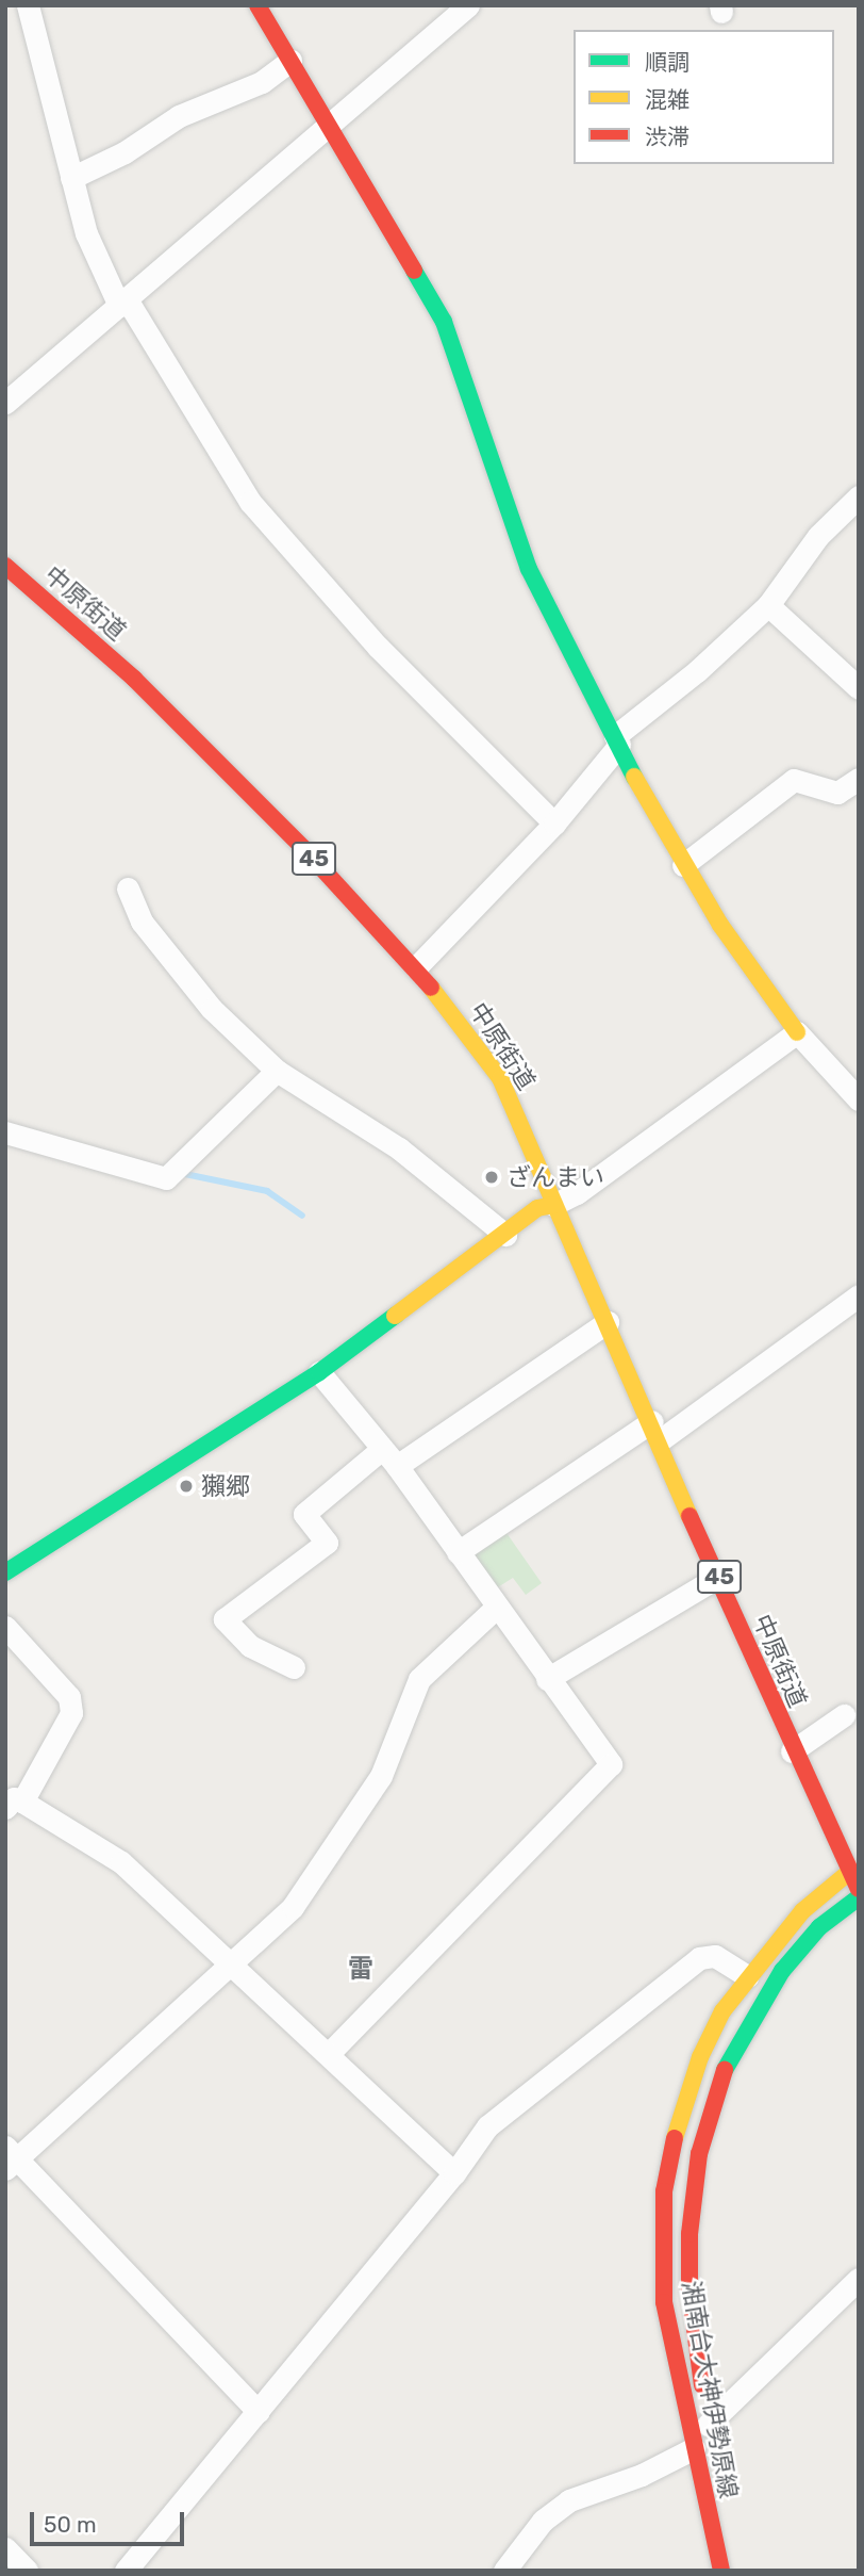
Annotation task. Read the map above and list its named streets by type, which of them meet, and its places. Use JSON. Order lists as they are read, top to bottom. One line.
{"streets":{"street":["中原街道","45","湘南台大神伊勢原線"]},"crossings":[["中原街道","湘南台大神伊勢原線"]],"districts":["雷"],"places":["ざんまい","獺郷"],"legend":["順調","混雑","渋滞"],"scale_bar":"50 m"}
